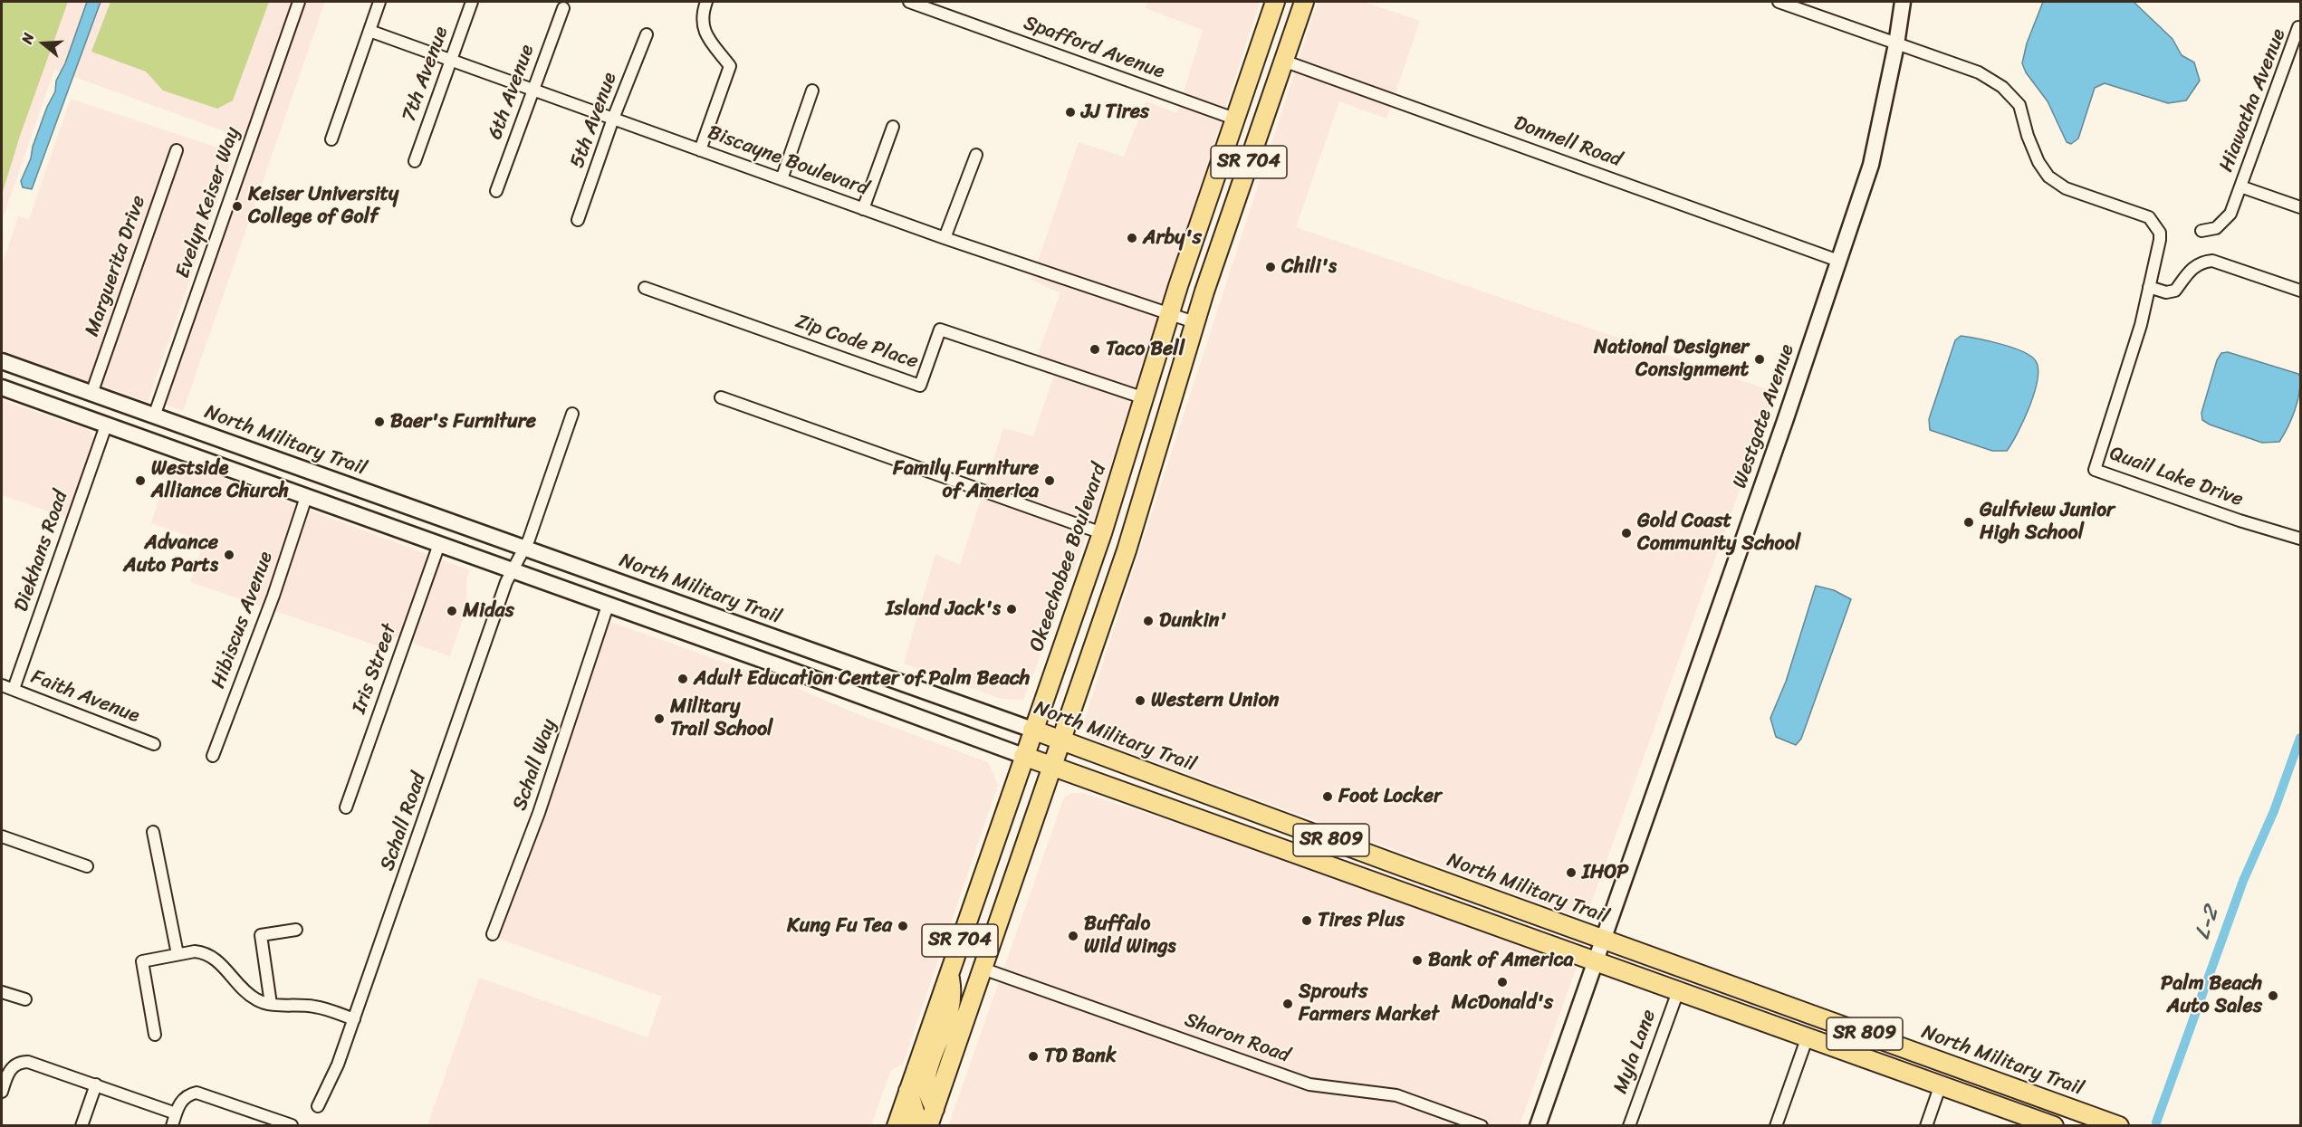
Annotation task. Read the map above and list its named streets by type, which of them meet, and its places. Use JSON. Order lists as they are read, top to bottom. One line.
{"streets":{"main road":["SR 704","Westgate Avenue","North Military Trail","Okeechobee Boulevard","SR 809"],"street":["Spafford Avenue","7th Avenue","6th Avenue","Hiawatha Avenue","5th Avenue","Donnell Road","Biscayne Boulevard","Evelyn Keiser Way","Marguerita Drive","Zip Code Place","Quail Lake Drive","Diekhans Road","Hibiscus Avenue","Iris Street","Faith Avenue","Schall Way","Schall Road","Sharon Road","Myla Lane"]},"crossings":[["Spafford Avenue","Okeechobee Boulevard"],["7th Avenue","Biscayne Boulevard"],["6th Avenue","Biscayne Boulevard"],["5th Avenue","Biscayne Boulevard"],["Donnell Road","SR 704"],["Donnell Road","Westgate Avenue"],["Biscayne Boulevard","SR 704"],["Biscayne Boulevard","Okeechobee Boulevard"],["SR 704","North Military Trail"],["SR 704","SR 809"],["SR 704","Sharon Road"],["Evelyn Keiser Way","North Military Trail"],["Marguerita Drive","North Military Trail"],["Zip Code Place","Okeechobee Boulevard"],["Westgate Avenue","North Military Trail"],["Westgate Avenue","Quail Lake Drive"],["Westgate Avenue","SR 809"],["North Military Trail","Okeechobee Boulevard"],["North Military Trail","Schall Road"],["Diekhans Road","Faith Avenue"],["Diekhans Road","SR 809"],["Okeechobee Boulevard","SR 809"],["Hibiscus Avenue","SR 809"],["Iris Street","SR 809"],["Schall Way","SR 809"],["Schall Road","SR 809"],["SR 809","Myla Lane"]],"water":["L-2"],"places":["JJ Tires","Keiser University College of Golf","Arby's","Chili's","Taco Bell","National Designer Consignment","Baer's Furniture","Westside Alliance Church","Family Furniture of America","Gulfview Junior High School","Gold Coast Community School","Advance Auto Parts","Island Jack's","Midas","Dunkin'","Adult Education Center of Palm Beach","Western Union","Military Trail School","Foot Locker","IHOP","Tires Plus","Kung Fu Tea","Buffalo Wild Wings","Bank of America","McDonald's","Palm Beach Auto Sales","Sprouts Farmers Market","TD Bank"],"north":"left"}
